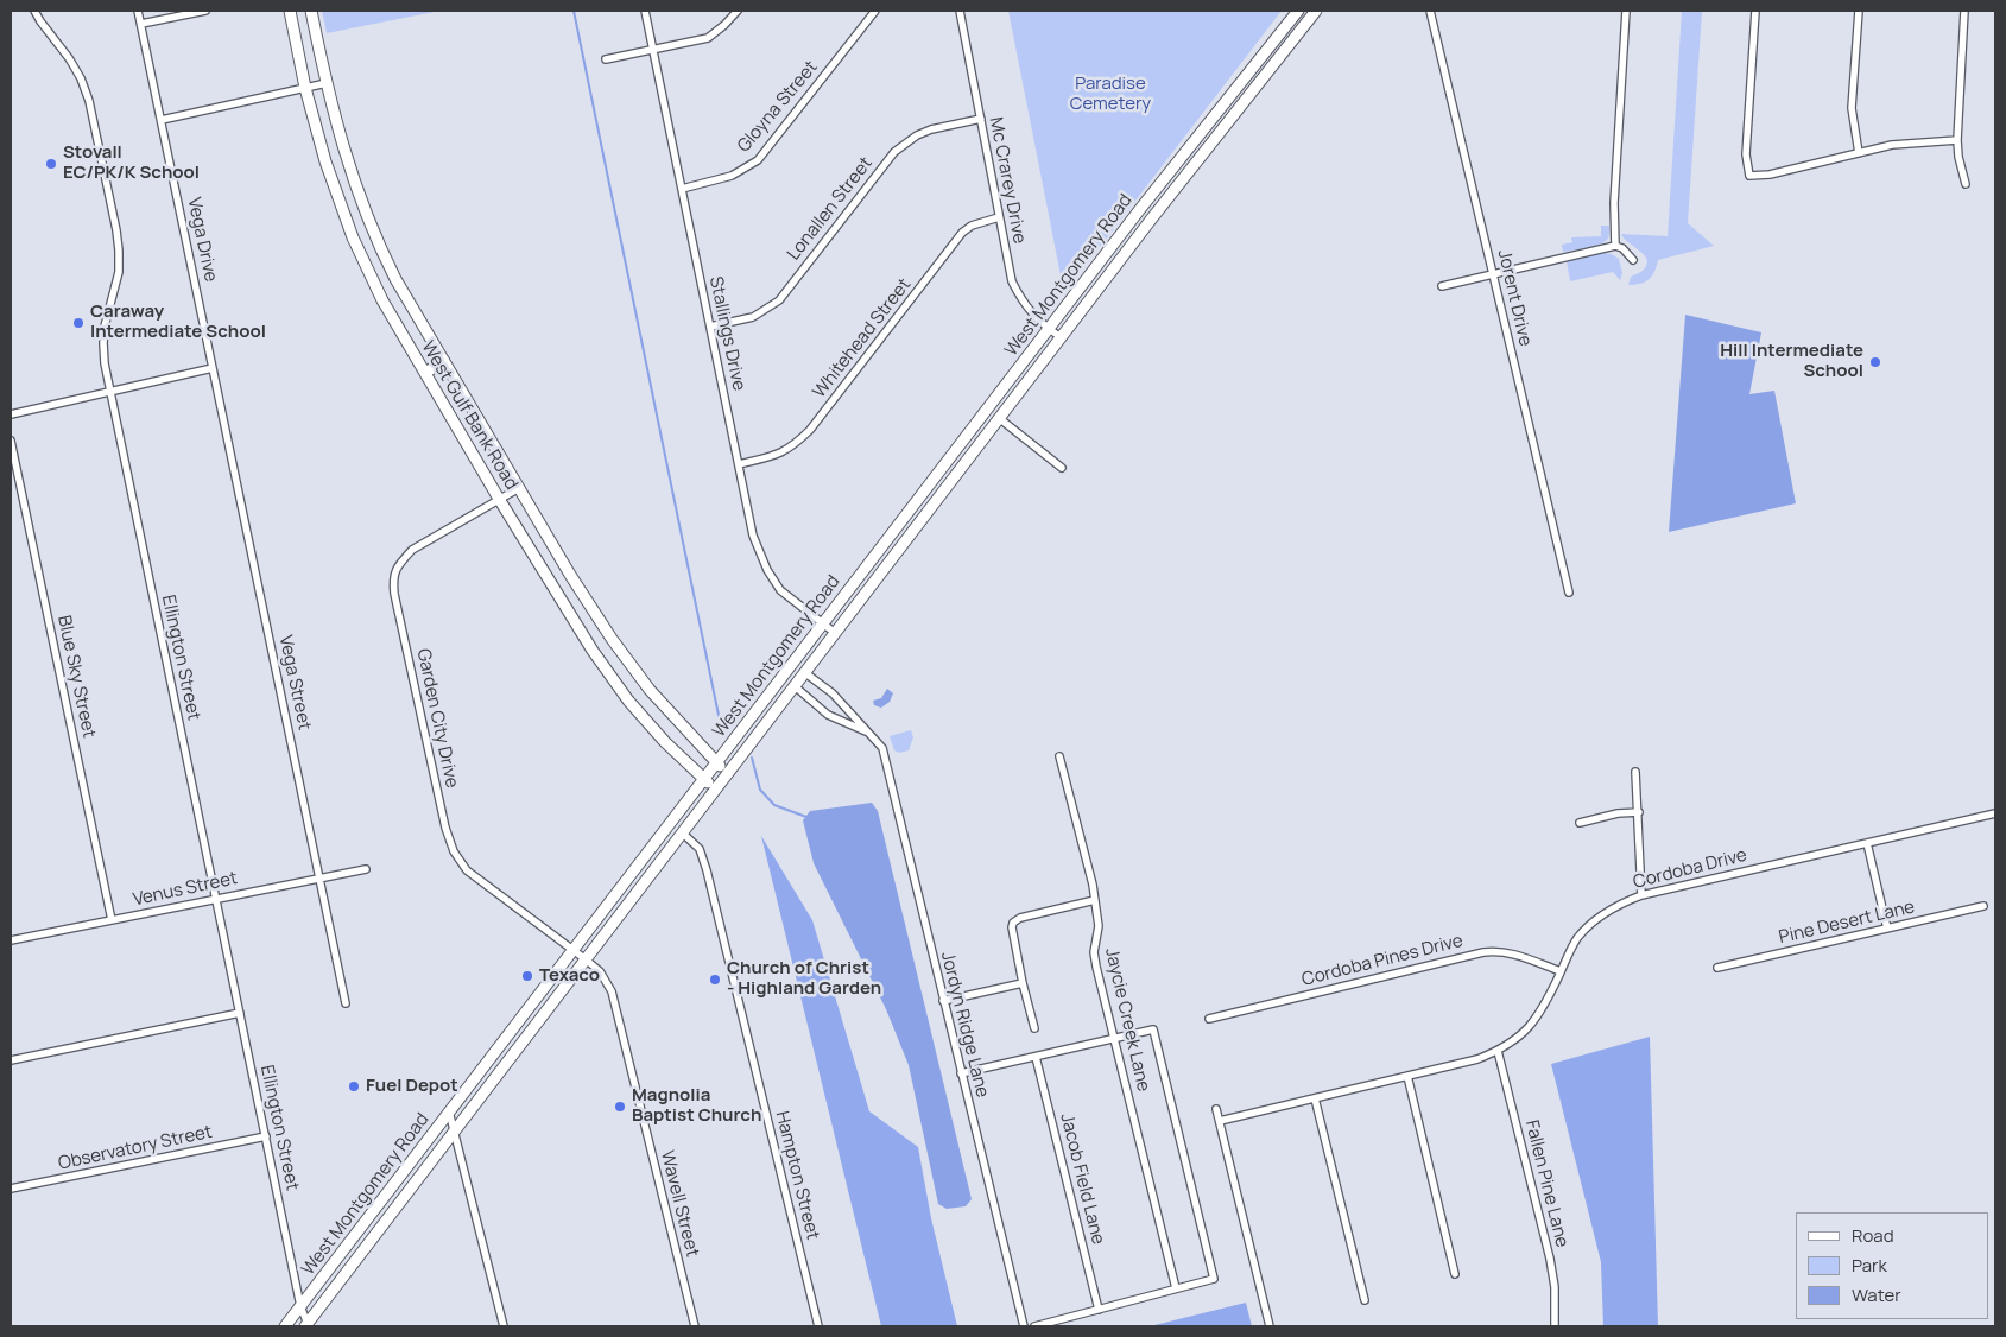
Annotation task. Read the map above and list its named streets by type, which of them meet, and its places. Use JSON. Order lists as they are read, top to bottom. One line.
{"streets":{"main road":["West Montgomery Road","West Gulf Bank Road"],"street":["Gloyna Street","Mc Crarey Drive","Lonallen Street","Vega Drive","Jorent Drive","Stallings Drive","Whitehead Street","Ellington Street","Blue Sky Street","Vega Street","Garden City Drive","Cordoba Drive","Venus Street","Pine Desert Lane","Cordoba Pines Drive","Jaycie Creek Lane","Jordyn Ridge Lane","Observatory Street","Hampton Street","Jacob Field Lane","Fallen Pine Lane","Wavell Street"]},"crossings":[["Gloyna Street","Stallings Drive"],["Mc Crarey Drive","Lonallen Street"],["Mc Crarey Drive","West Montgomery Road"],["Mc Crarey Drive","Whitehead Street"],["Lonallen Street","Stallings Drive"],["Vega Drive","Vega Street"],["West Montgomery Road","Stallings Drive"],["West Montgomery Road","West Gulf Bank Road"],["West Montgomery Road","Ellington Street"],["West Montgomery Road","Garden City Drive"],["West Montgomery Road","Jordyn Ridge Lane"],["West Montgomery Road","Hampton Street"],["West Montgomery Road","Wavell Street"],["Stallings Drive","Whitehead Street"],["West Gulf Bank Road","Garden City Drive"],["Ellington Street","Venus Street"],["Ellington Street","Observatory Street"],["Blue Sky Street","Venus Street"],["Vega Street","Venus Street"],["Garden City Drive","Wavell Street"],["Cordoba Drive","Cordoba Pines Drive"],["Cordoba Drive","Fallen Pine Lane"]],"parks":["Paradise Cemetery"],"places":["Stovall EC/PK/K School","Caraway Intermediate School","Hill Intermediate School","Texaco","Church of Christ - Highland Garden","Fuel Depot","Magnolia Baptist Church"],"legend":["Road","Park","Water"]}
